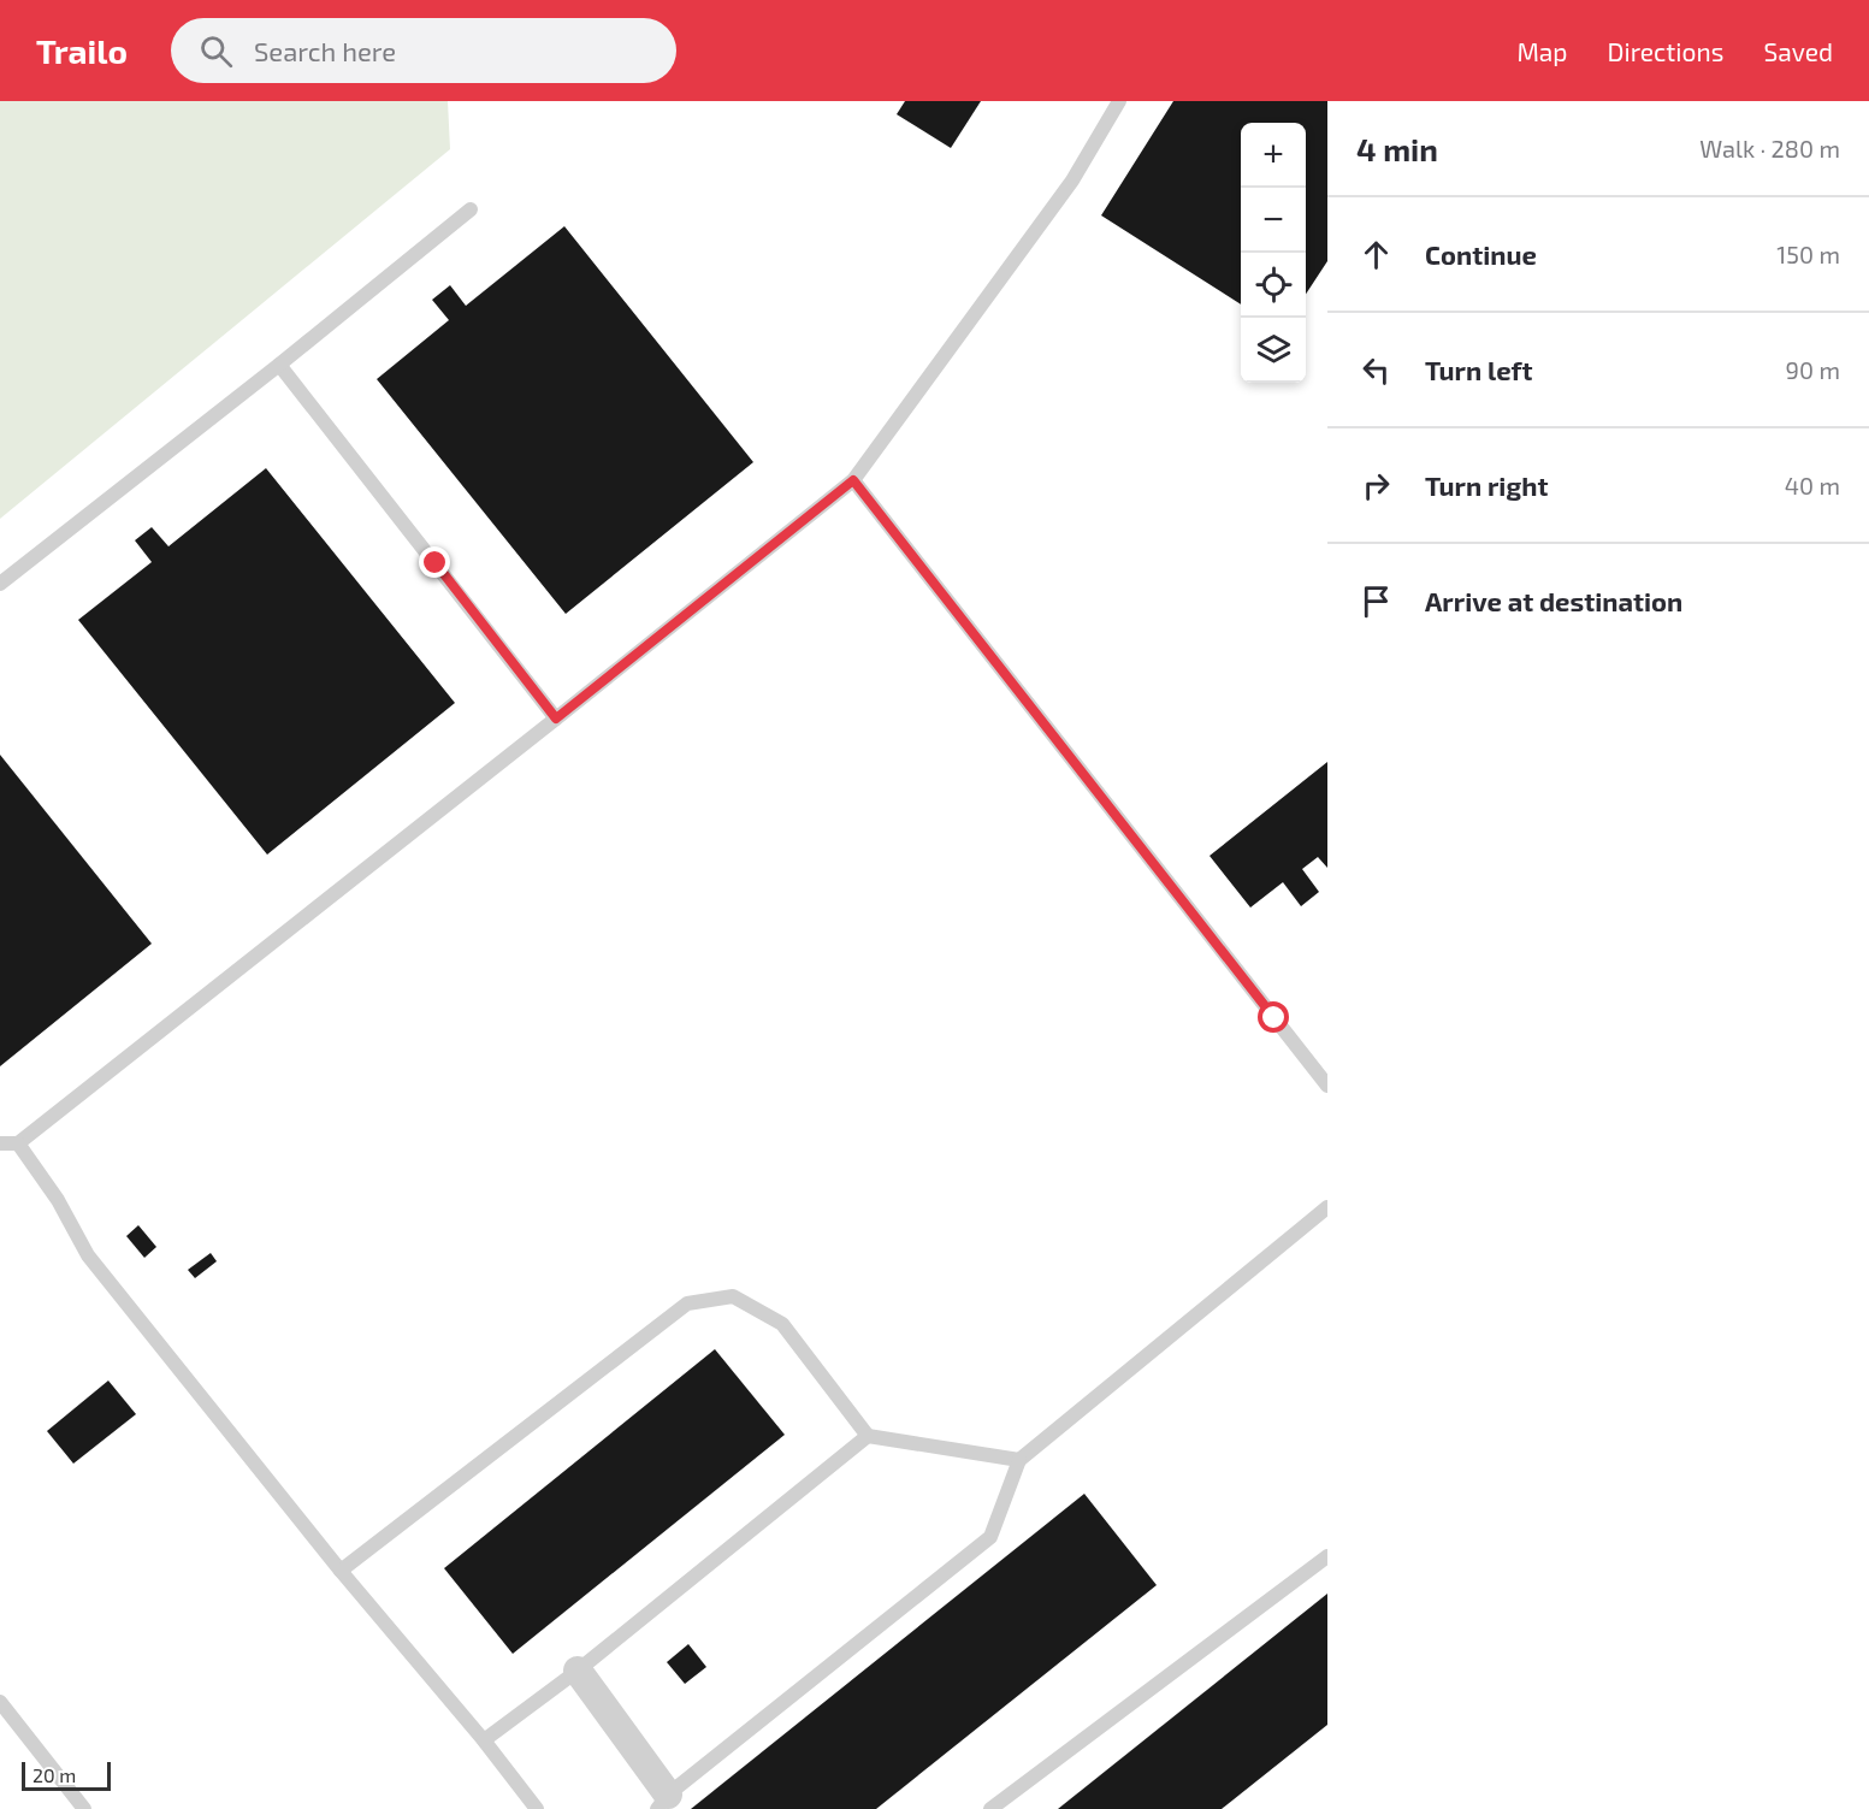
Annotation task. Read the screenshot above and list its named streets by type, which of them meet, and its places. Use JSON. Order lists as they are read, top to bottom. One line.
{"scale_bar":"20 m","page":{"header":"Trailo","search":"Search here","nav":["Map","Directions","Saved"],"heading":["4 min","Walk · 280 m"],"map_buttons":["+","−"],"list":[["Continue","150 m"],["Turn left","90 m"],["Turn right","40 m"],"Arrive at destination"],"scale":"20 m"}}
